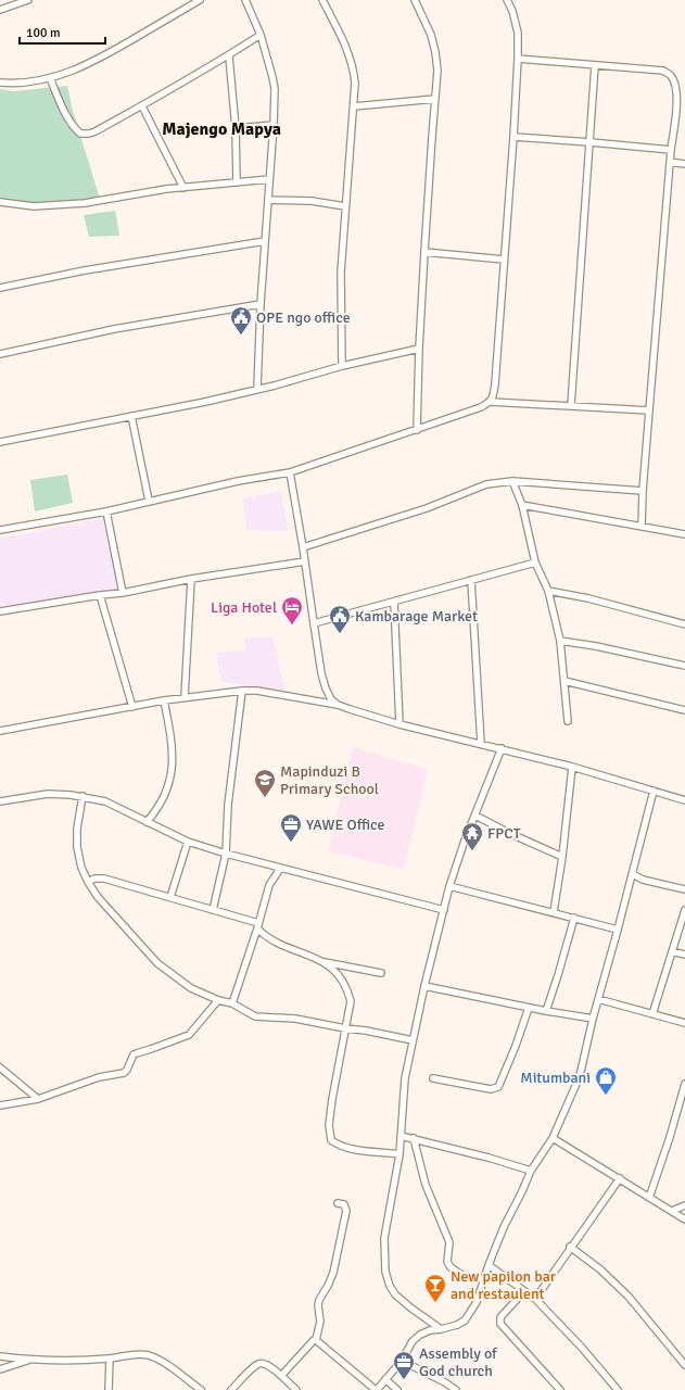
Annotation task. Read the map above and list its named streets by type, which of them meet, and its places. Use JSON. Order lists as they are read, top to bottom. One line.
{"districts":["Majengo Mapya"],"places":{"public building":["OPE ngo office","Kambarage Market"],"hotel":["Liga Hotel"],"school or university":["Mapinduzi B Primary School"],"office":["YAWE Office","Assembly of God church"],"temple":["FPCT"],"shop":["Mitumbani"],"bar":["New papilon bar and restaulent"]},"scale_bar":"100 m"}
